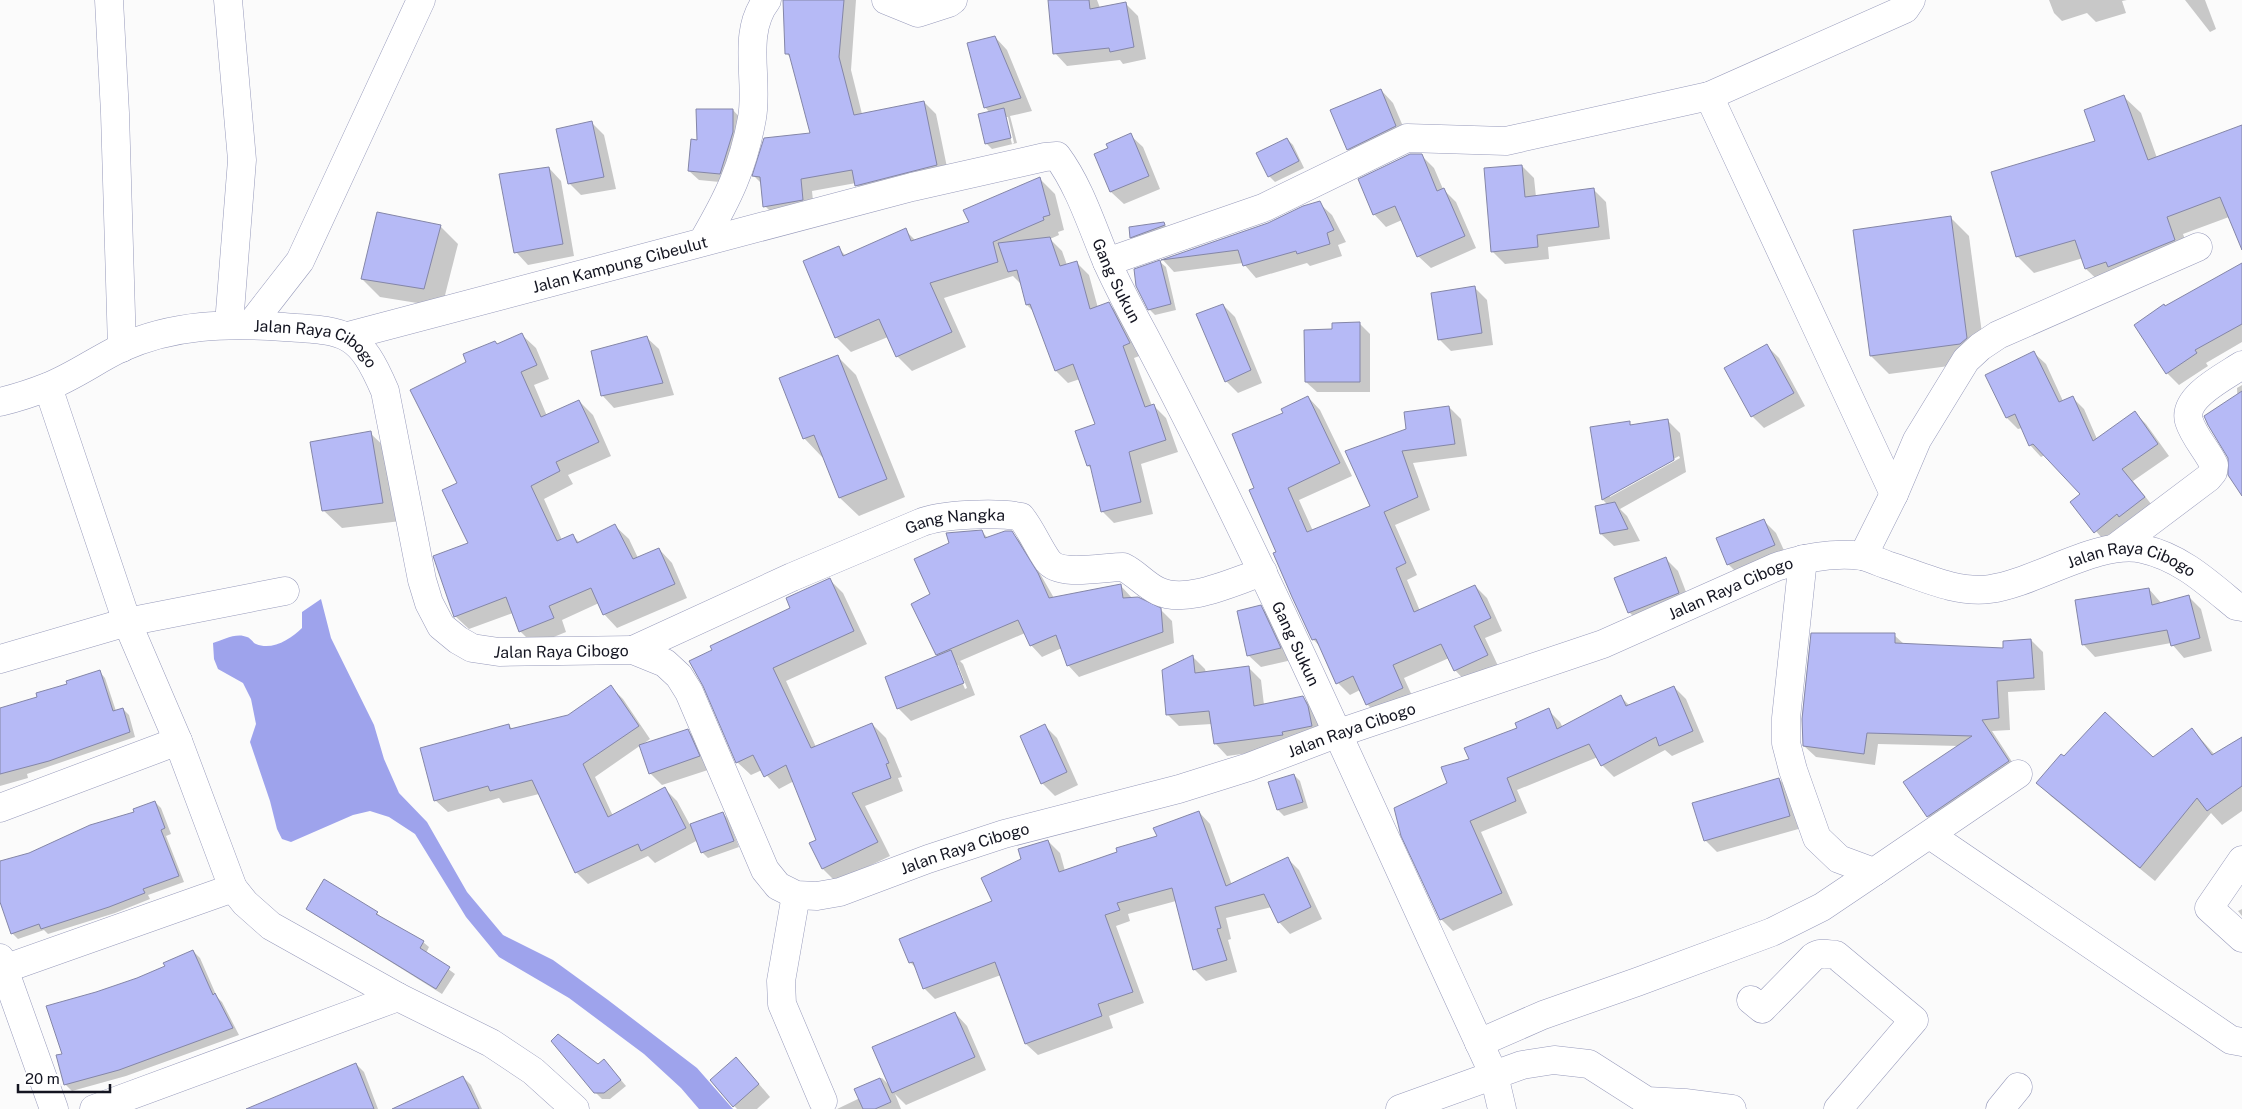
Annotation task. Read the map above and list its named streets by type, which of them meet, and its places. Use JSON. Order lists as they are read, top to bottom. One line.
{"streets":{"street":["Jalan Kampung Cibeulut","Gang Sukun","Jalan Raya Cibogo","Gang Nangka"]},"crossings":[["Jalan Kampung Cibeulut","Gang Sukun"],["Jalan Kampung Cibeulut","Jalan Raya Cibogo"],["Gang Sukun","Jalan Raya Cibogo"],["Gang Sukun","Gang Nangka"],["Jalan Raya Cibogo","Gang Nangka"]],"scale_bar":"20 m"}
